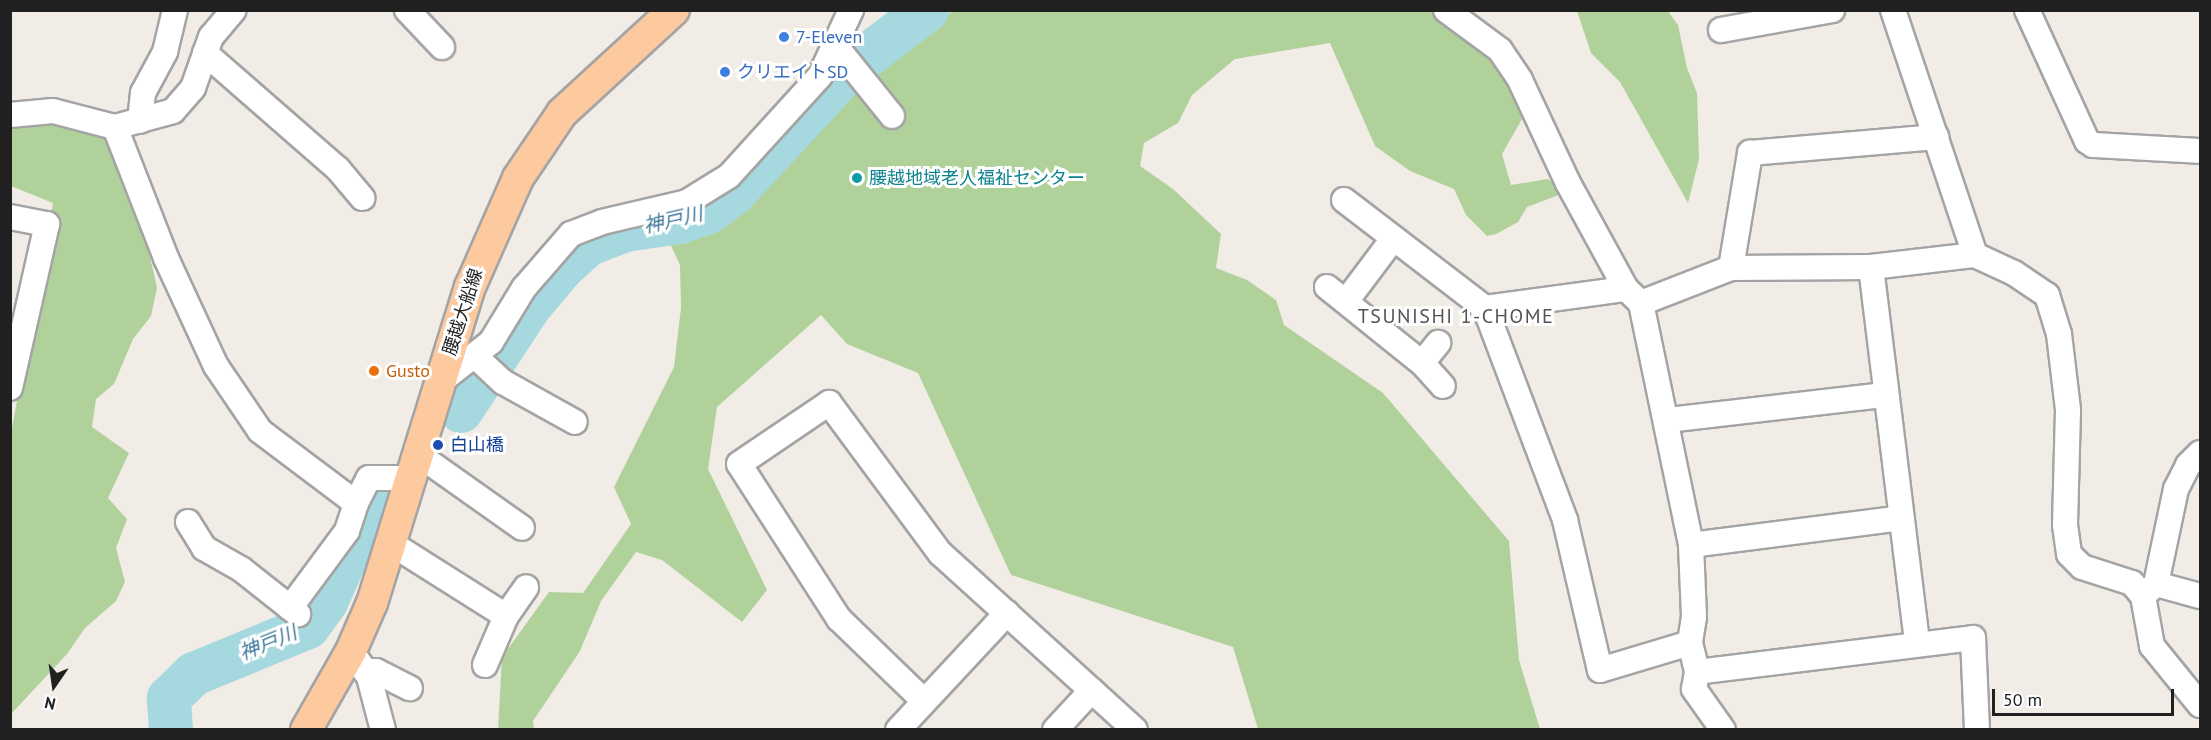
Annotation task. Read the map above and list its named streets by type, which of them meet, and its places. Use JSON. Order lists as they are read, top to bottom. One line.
{"streets":{"main road":["腰越大船線"]},"districts":["TSUNISHI 1-CHOME"],"water":["神戸川"],"places":["7-Eleven","クリエイトSD","腰越地域老人福祉センター","Gusto","白山橋"],"scale_bar":"50 m","north":"bottom"}
